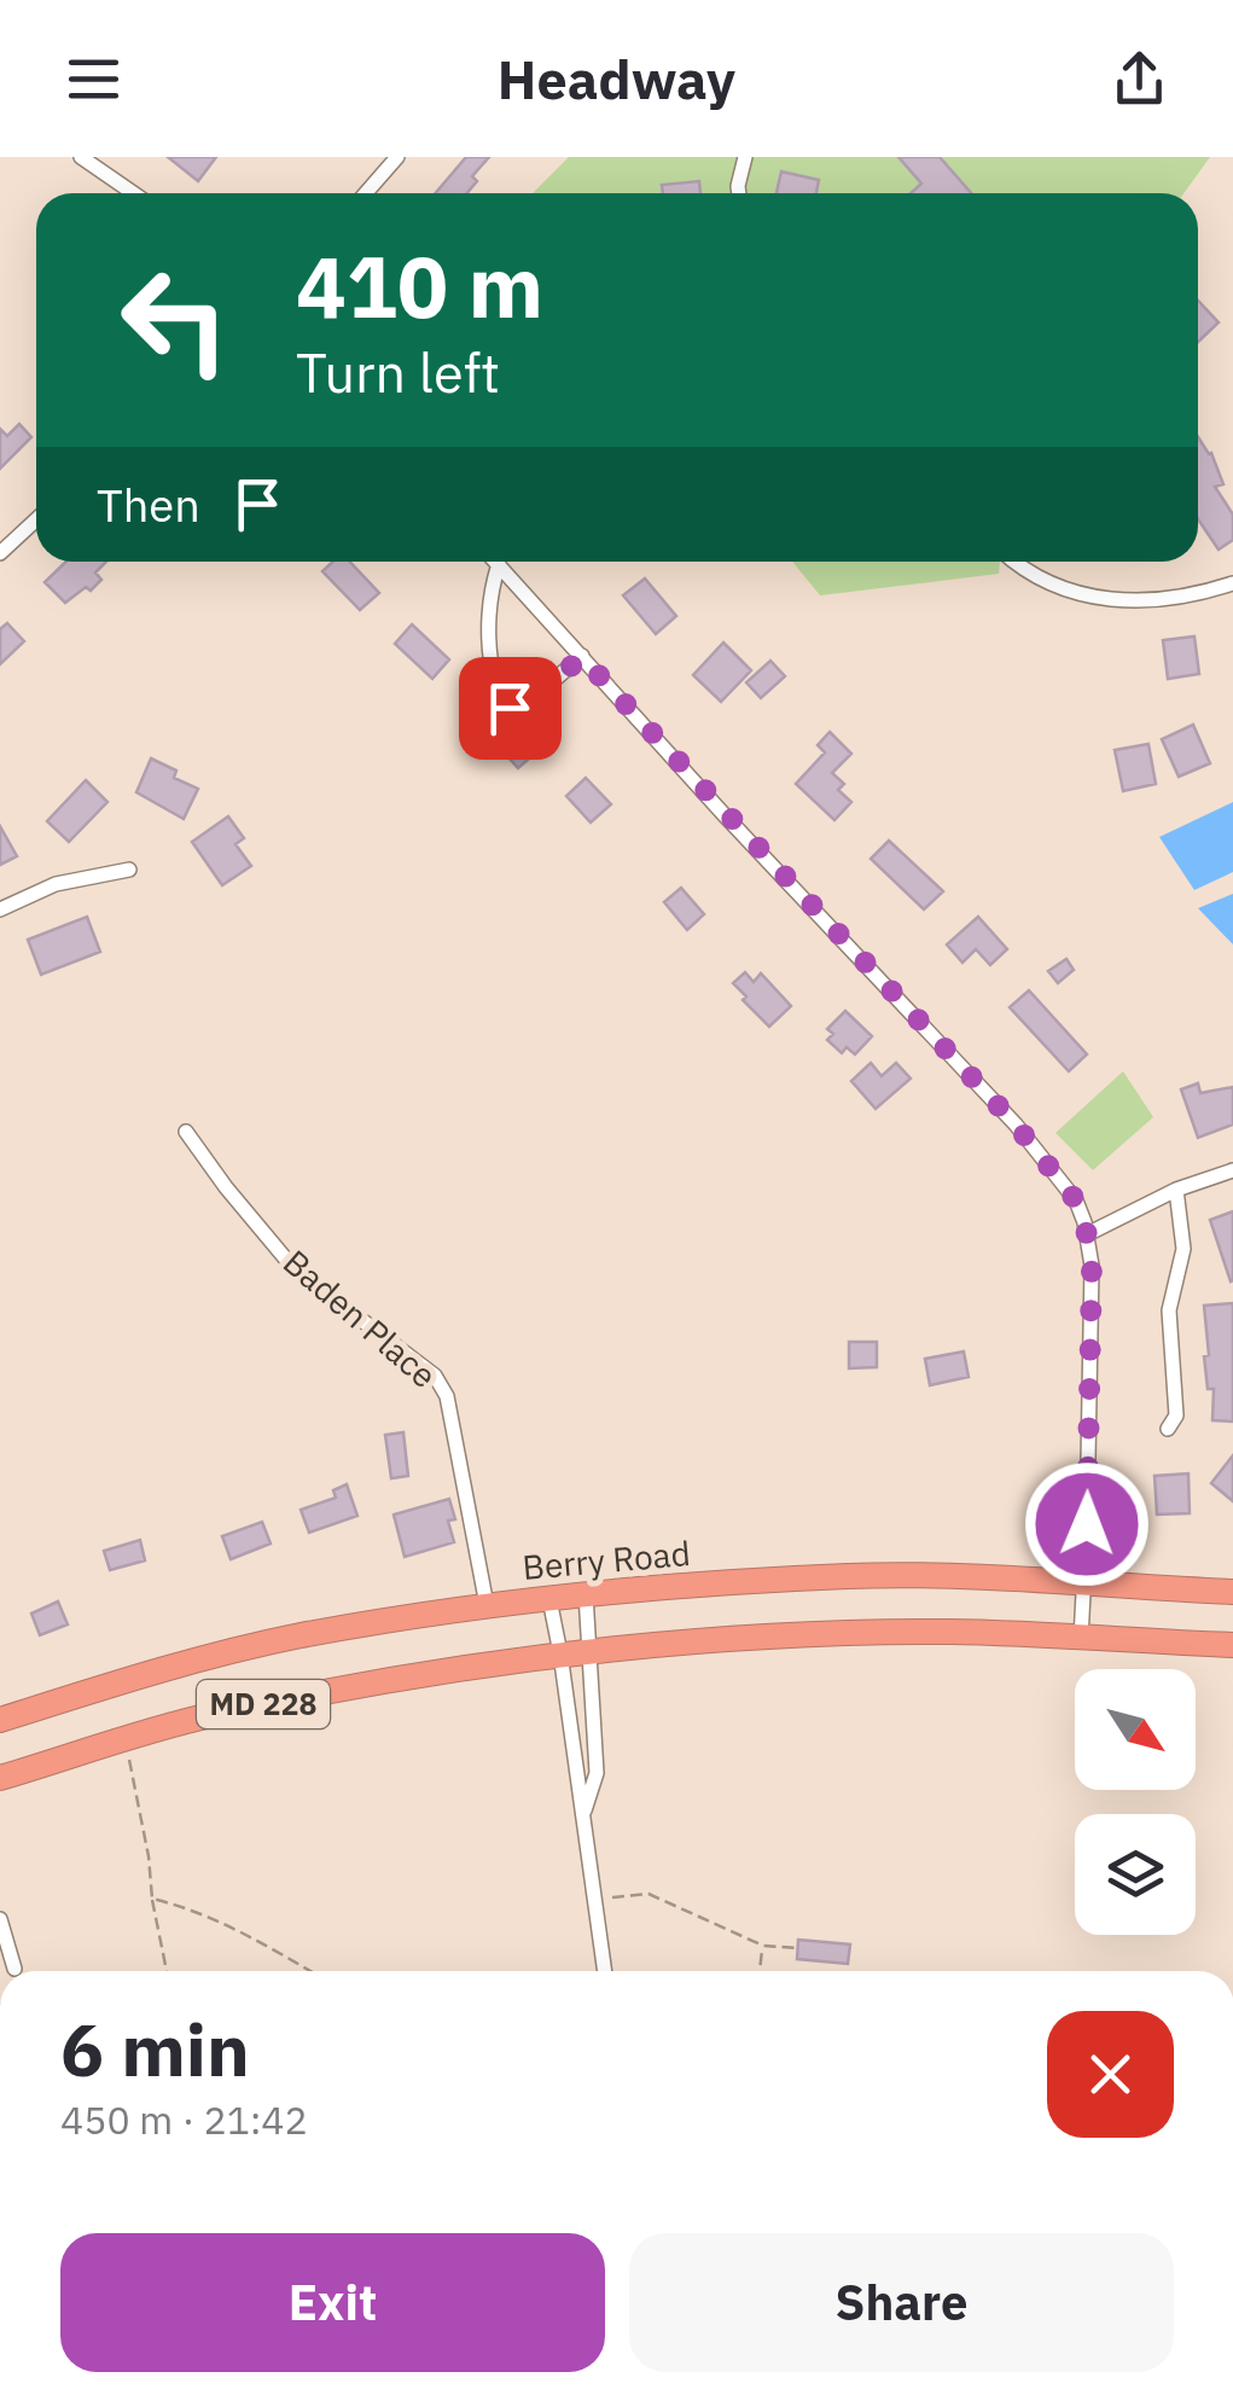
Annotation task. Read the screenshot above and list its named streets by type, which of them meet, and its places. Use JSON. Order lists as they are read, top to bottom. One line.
{"streets":{"highway":["Berry Road","MD 228"],"street":["Baden Place"]},"crossings":[["Baden Place","Berry Road"]],"north":"bottom right","page":{"header":"Headway","turn":["410 m","Turn left"],"then":"Then","heading":["6 min","450 m · 21:42"],"buttons":["Exit","Share"]}}
